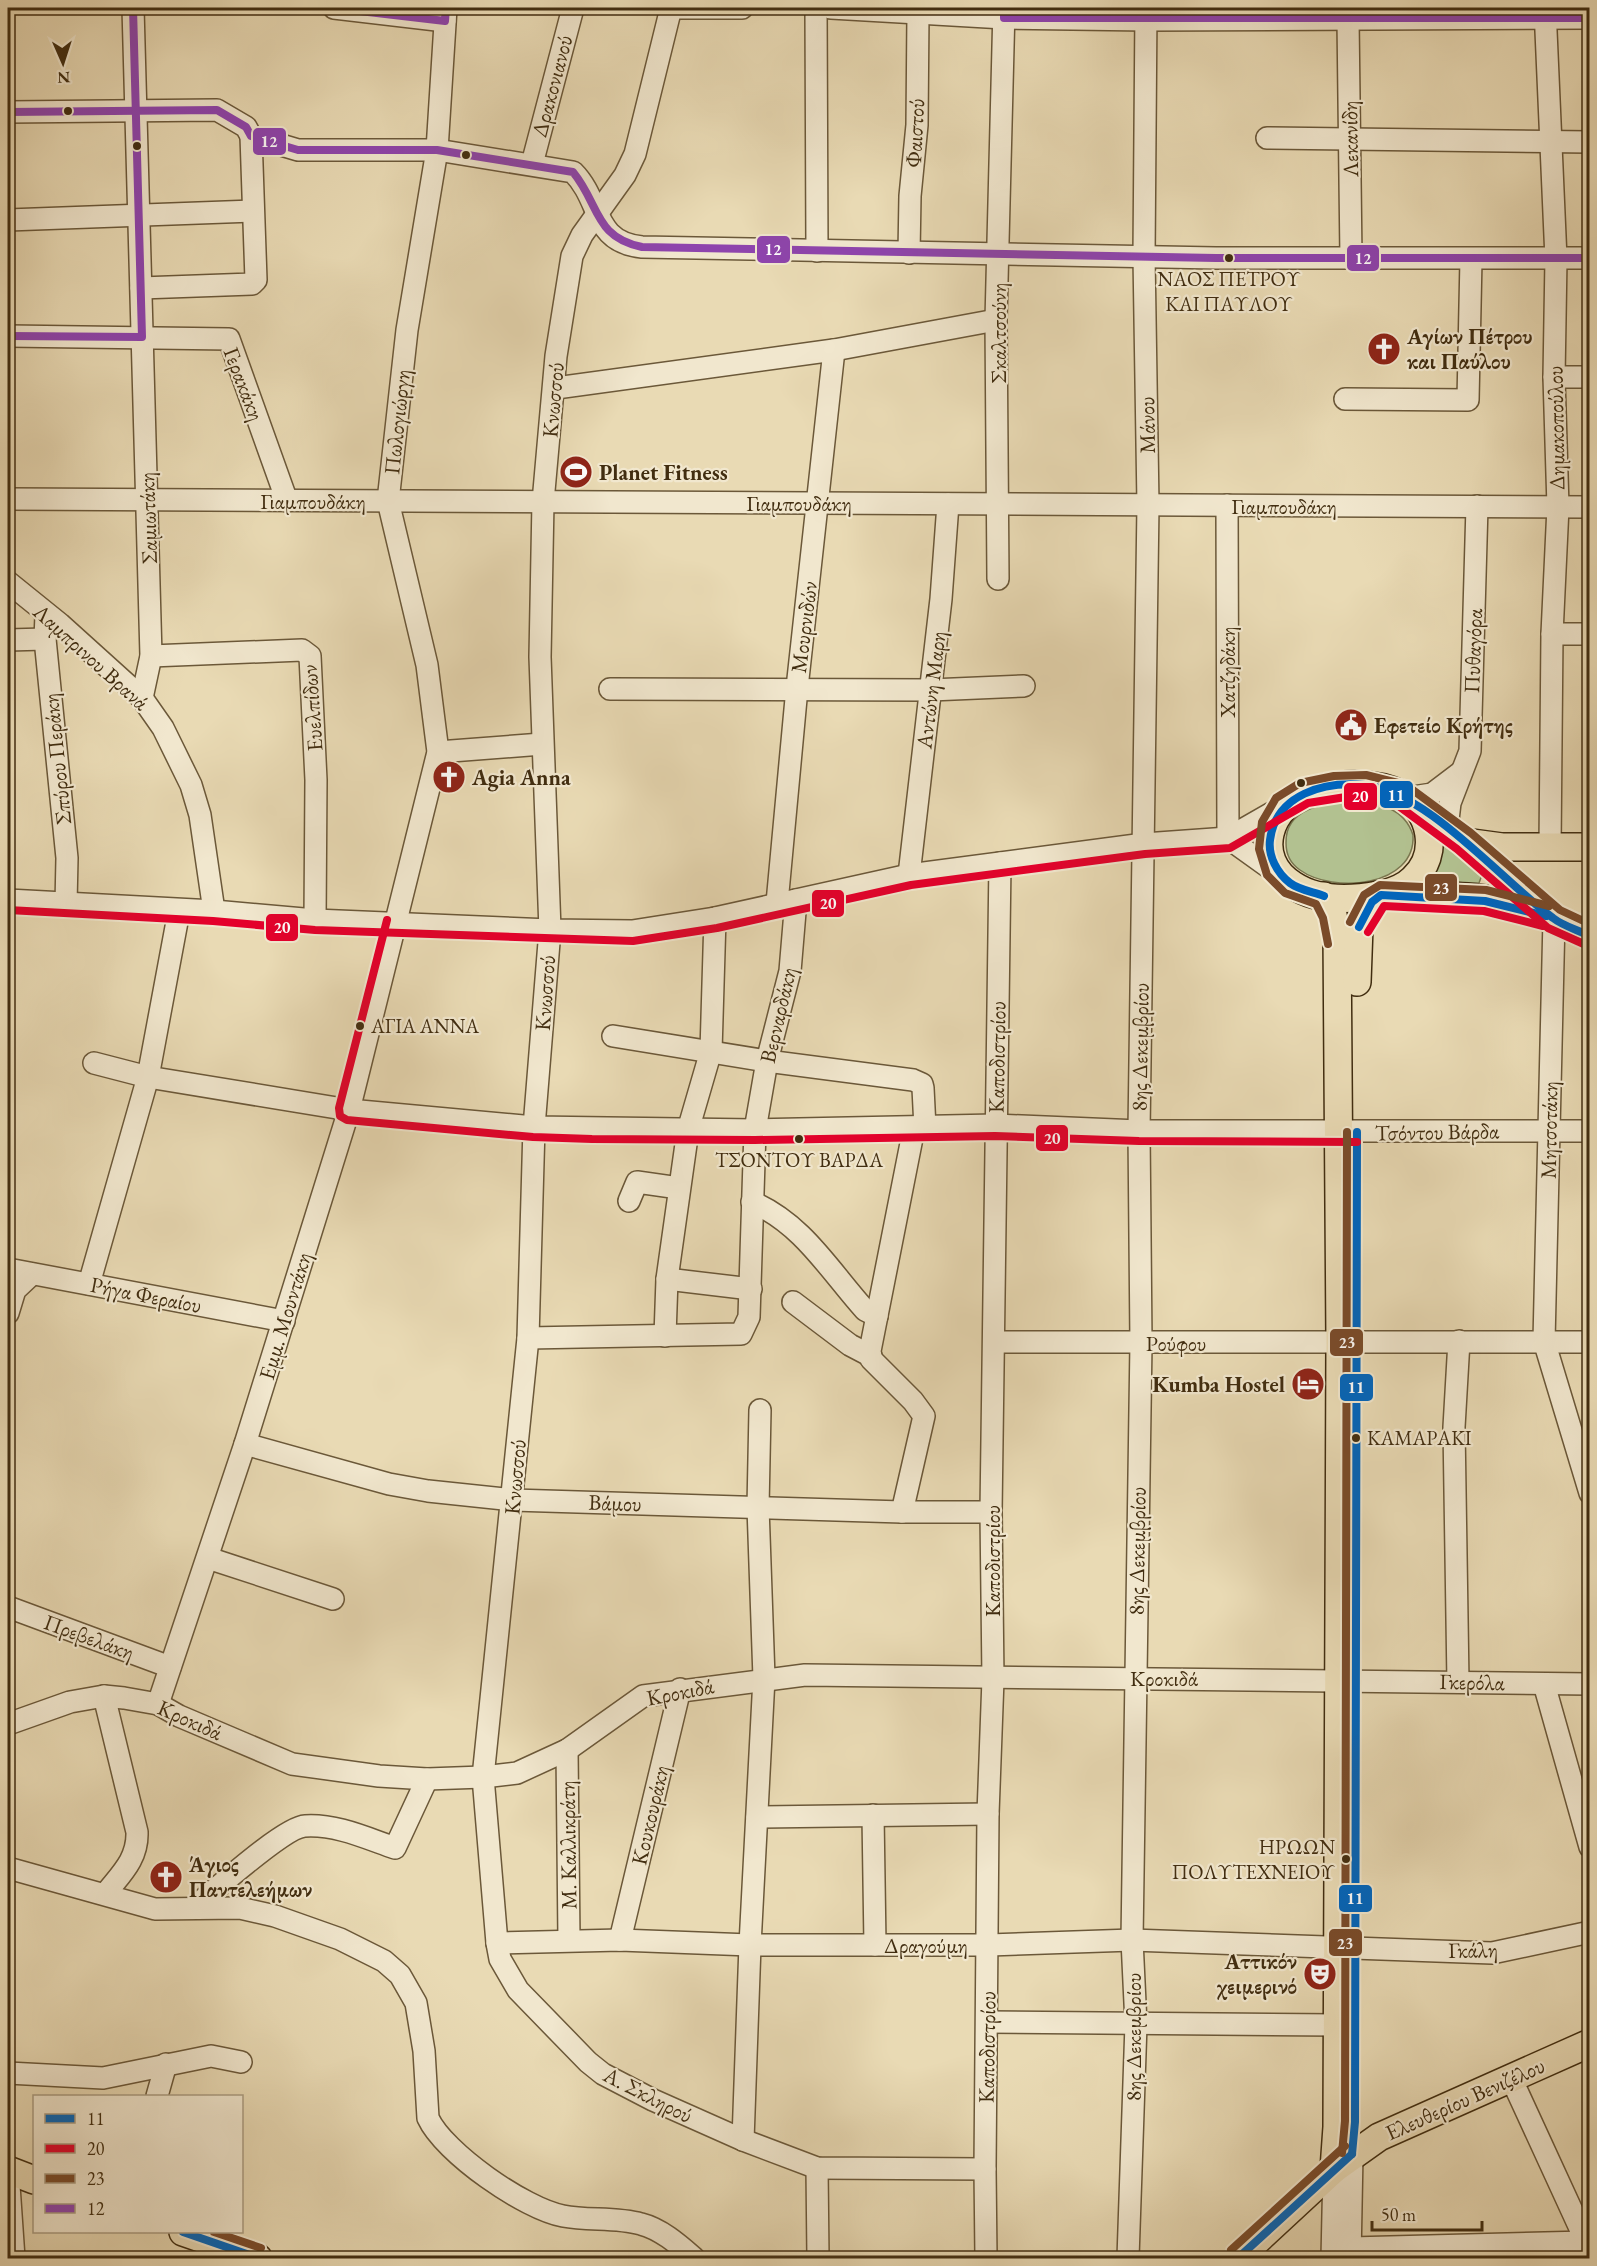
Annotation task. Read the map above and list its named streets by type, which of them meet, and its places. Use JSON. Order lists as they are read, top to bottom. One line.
{"streets":{"main road":["Ελευθερίου Βενιζέλου"],"street":["Δρακονιανού","Φαιστού","Λεκανίδη","Σκαλτσούνη","Γερακάκη","Κνωσσού","Πωλογιώργη","Μάνου","Δημακοπούλου","Γιαμπουδάκη","Σαμιωτάκη","Μουρνιδών","Πυθαγόρα","Λαμπρινου Βρανά","Χατζηδάκη","Αντώνη Μαρη","Ευελπίδων","Σπύρου Περάκη","Βερναρδάκη","8ης Δεκεμβρίου","Καποδιστρίου","Μητσοτάκη","Τσόντου Βάρδα","Ρήγα Φεραίου","Εμμ. Μουντάκη","Ρούφου","Βάμου","Πρεβελάκη","Κροκιδά","Γκερόλα","Κουκουράκη","Μ. Καλλικράτη","Δραγούμη","Γκάλη","Α. Σκληρού"]},"crossings":[["Σκαλτσούνη","Γιαμπουδάκη"],["Γερακάκη","Γιαμπουδάκη"],["Γερακάκη","Σαμιωτάκη"],["Κνωσσού","Γιαμπουδάκη"],["Κνωσσού","Τσόντου Βάρδα"],["Κνωσσού","Βάμου"],["Κνωσσού","Κροκιδά"],["Κνωσσού","Α. Σκληρού"],["Πωλογιώργη","Γιαμπουδάκη"],["Πωλογιώργη","Εμμ. Μουντάκη"],["Μάνου","Γιαμπουδάκη"],["Μάνου","8ης Δεκεμβρίου"],["Δημακοπούλου","Γιαμπουδάκη"],["Γιαμπουδάκη","Σαμιωτάκη"],["Γιαμπουδάκη","Μουρνιδών"],["Γιαμπουδάκη","Πυθαγόρα"],["Γιαμπουδάκη","Χατζηδάκη"],["Γιαμπουδάκη","Αντώνη Μαρη"],["Σαμιωτάκη","Λαμπρινου Βρανά"],["Σαμιωτάκη","Ευελπίδων"],["Μουρνιδών","Βερναρδάκη"],["Λαμπρινου Βρανά","Σπύρου Περάκη"],["Βερναρδάκη","Τσόντου Βάρδα"],["8ης Δεκεμβρίου","Τσόντου Βάρδα"],["8ης Δεκεμβρίου","Ρούφου"],["8ης Δεκεμβρίου","Κροκιδά"],["8ης Δεκεμβρίου","Δραγούμη"],["Καποδιστρίου","Τσόντου Βάρδα"],["Καποδιστρίου","Ρούφου"],["Καποδιστρίου","Βάμου"],["Καποδιστρίου","Κροκιδά"],["Καποδιστρίου","Δραγούμη"],["Καποδιστρίου","Α. Σκληρού"],["Μητσοτάκη","Τσόντου Βάρδα"],["Μητσοτάκη","Ρούφου"],["Τσόντου Βάρδα","Εμμ. Μουντάκη"],["Ρήγα Φεραίου","Εμμ. Μουντάκη"],["Εμμ. Μουντάκη","Βάμου"],["Εμμ. Μουντάκη","Πρεβελάκη"],["Εμμ. Μουντάκη","Κροκιδά"],["Κροκιδά","Γκερόλα"],["Κροκιδά","Κουκουράκη"],["Κροκιδά","Μ. Καλλικράτη"],["Κροκιδά","Α. Σκληρού"],["Κουκουράκη","Δραγούμη"],["Μ. Καλλικράτη","Δραγούμη"],["Δραγούμη","Γκάλη"],["Δραγούμη","Α. Σκληρού"]],"places":{"other":["ΝΑΟΣ ΠΕΤΡΟΥ ΚΑΙ ΠΑΥΛΟΥ","ΑΓΙΑ ΑΝΝΑ","ΤΣΟΝΤΟΥ ΒΑΡΔΑ","ΚΑΜΑΡΑΚΙ","ΗΡΩΩΝ ΠΟΛΥΤΕΧΝΕΙΟΥ"],"church":["Αγίων Πέτρου και Παύλου","Agia Anna","Άγιος Παντελεήμων"],"sports":["Planet Fitness"],"public building":["Εφετείο Κρήτης"],"hotel":["Kumba Hostel"],"theatre":["Αττικόν χειμερινό"]},"lines":["transit line 12","transit line 23","transit line 11","transit line 20"],"legend":["11","20","23","12"],"scale_bar":"50 m","north":"bottom"}
